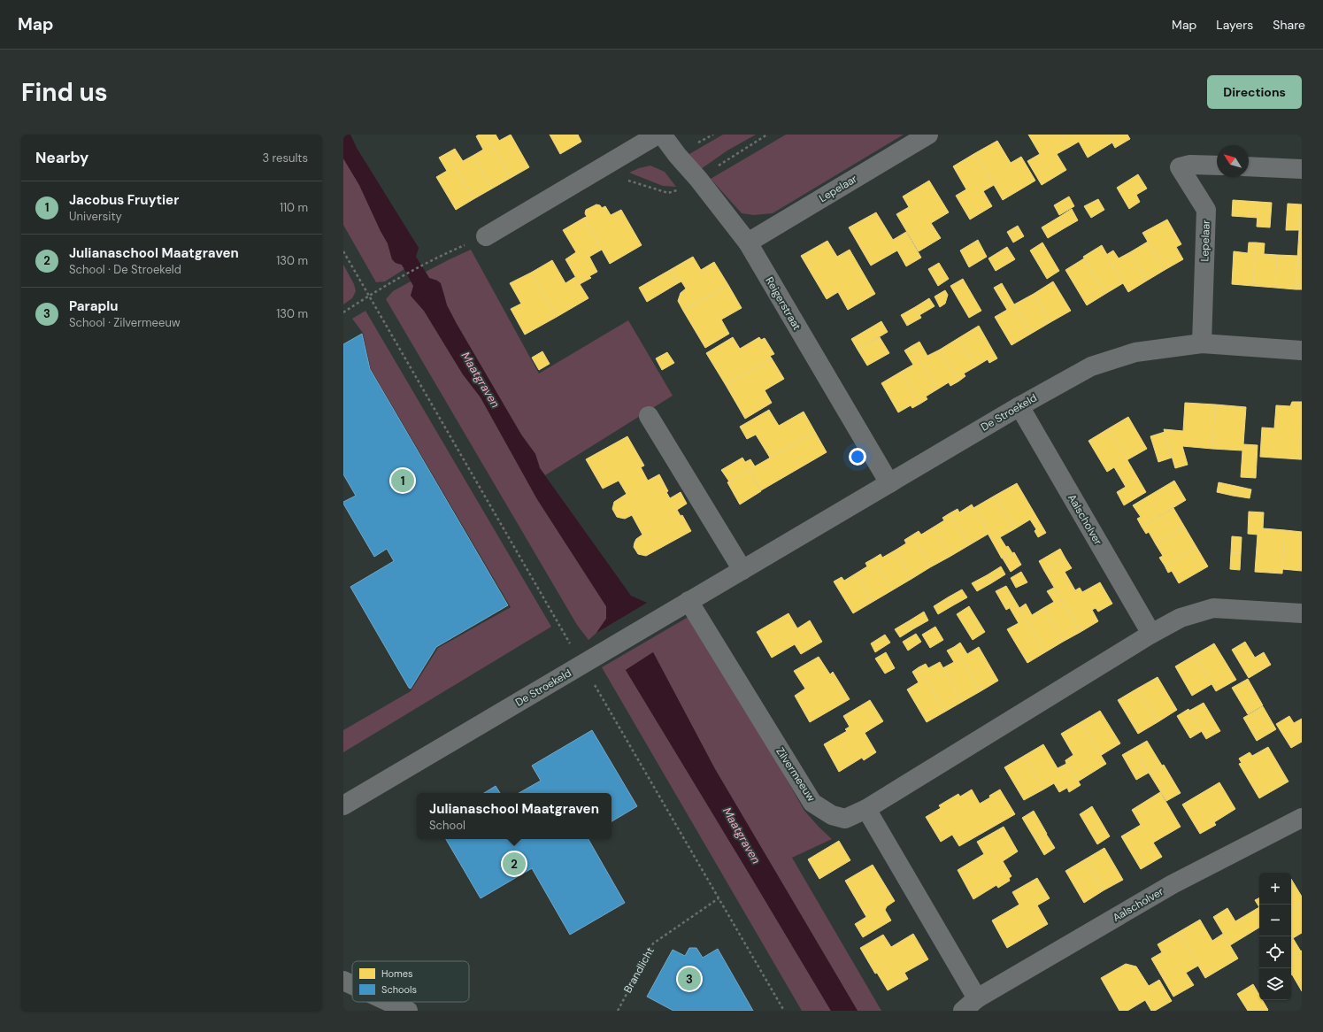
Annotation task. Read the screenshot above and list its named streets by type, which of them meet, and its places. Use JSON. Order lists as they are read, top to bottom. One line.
{"streets":{"street":["Lepelaar","Reigerstraat","De Stroekeld","Aalscholver","Zilvermeeuw"],"path":["Brandlicht"]},"crossings":[["Lepelaar","Reigerstraat"],["Lepelaar","De Stroekeld"],["Reigerstraat","De Stroekeld"],["De Stroekeld","Aalscholver"],["De Stroekeld","Zilvermeeuw"]],"water":["Maatgraven"],"legend":["Homes","Schools"],"north":"top left","page":{"header":"Map","nav":["Map","Layers","Share"],"buttons":"Directions","title":"Find us","heading":["Nearby","3 results"],"list":[{"mark":"1","name":"Jacobus Fruytier","note":"University","value":"110 m"},{"mark":"2","name":"Julianaschool Maatgraven","note":"School · De Stroekeld","value":"130 m"},{"mark":"3","name":"Paraplu","note":"School · Zilvermeeuw","value":"130 m"}],"pins":["1","2","3"],"popup":["Julianaschool Maatgraven","School"],"map_buttons":["+","−"]}}
